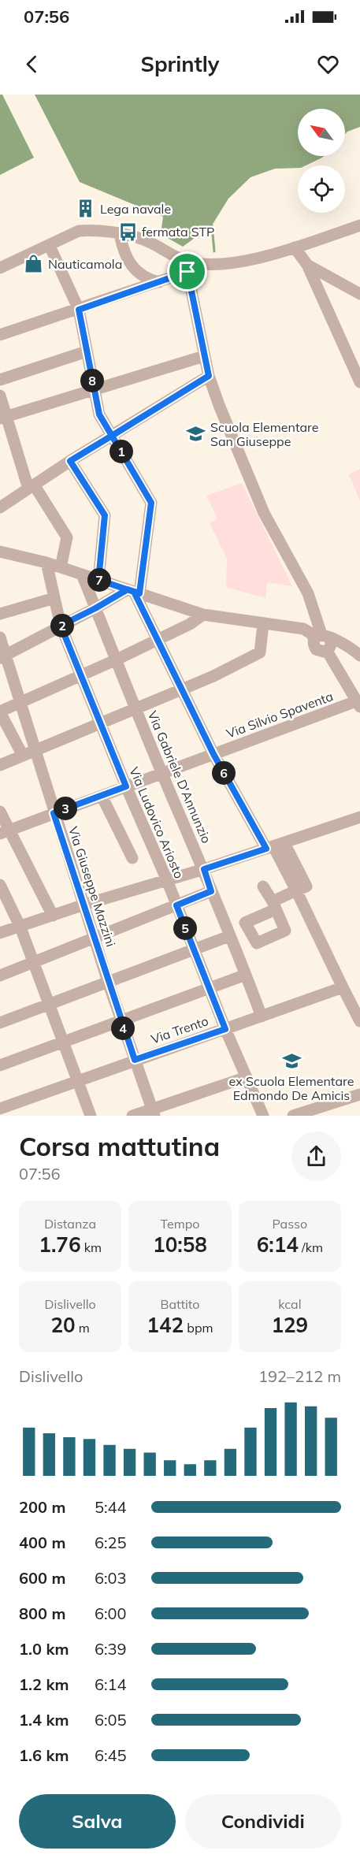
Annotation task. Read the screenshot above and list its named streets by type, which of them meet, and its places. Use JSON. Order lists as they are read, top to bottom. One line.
{"streets":{"street":["Via Silvio Spaventa","Via Gabriele D'Annunzio","Via Ludovico Ariosto","Via Giuseppe Mazzini","Via Trento"]},"crossings":[["Via Silvio Spaventa","Via Gabriele D'Annunzio"],["Via Silvio Spaventa","Via Ludovico Ariosto"],["Via Silvio Spaventa","Via Giuseppe Mazzini"],["Via Gabriele D'Annunzio","Via Trento"],["Via Ludovico Ariosto","Via Trento"],["Via Giuseppe Mazzini","Via Trento"]],"places":{"building":["Lega navale"],"bus stop":["fermata STP"],"shop":["Nauticamola"],"school or university":["Scuola Elementare San Giuseppe","ex Scuola Elementare Edmondo De Amicis"]},"north":"top left","page":{"status":"07:56","header":"Sprintly","pins":["8","1","7","2","6","3","5","4"],"heading":["Corsa mattutina","07:56"],"stats":[["Distanza","1.76 km"],["Tempo","10:58"],["Passo","6:14 /km"],["Dislivello","20 m"],["Battito","142 bpm"],["kcal","129"]],"chart":["Dislivello","192–212 m"],"list":[{"name":"200 m","note":"5:44"},{"name":"400 m","note":"6:25"},{"name":"600 m","note":"6:03"},{"name":"800 m","note":"6:00"},{"name":"1.0 km","note":"6:39"},{"name":"1.2 km","note":"6:14"},{"name":"1.4 km","note":"6:05"},{"name":"1.6 km","note":"6:45"}],"buttons":["Salva","Condividi"]}}
